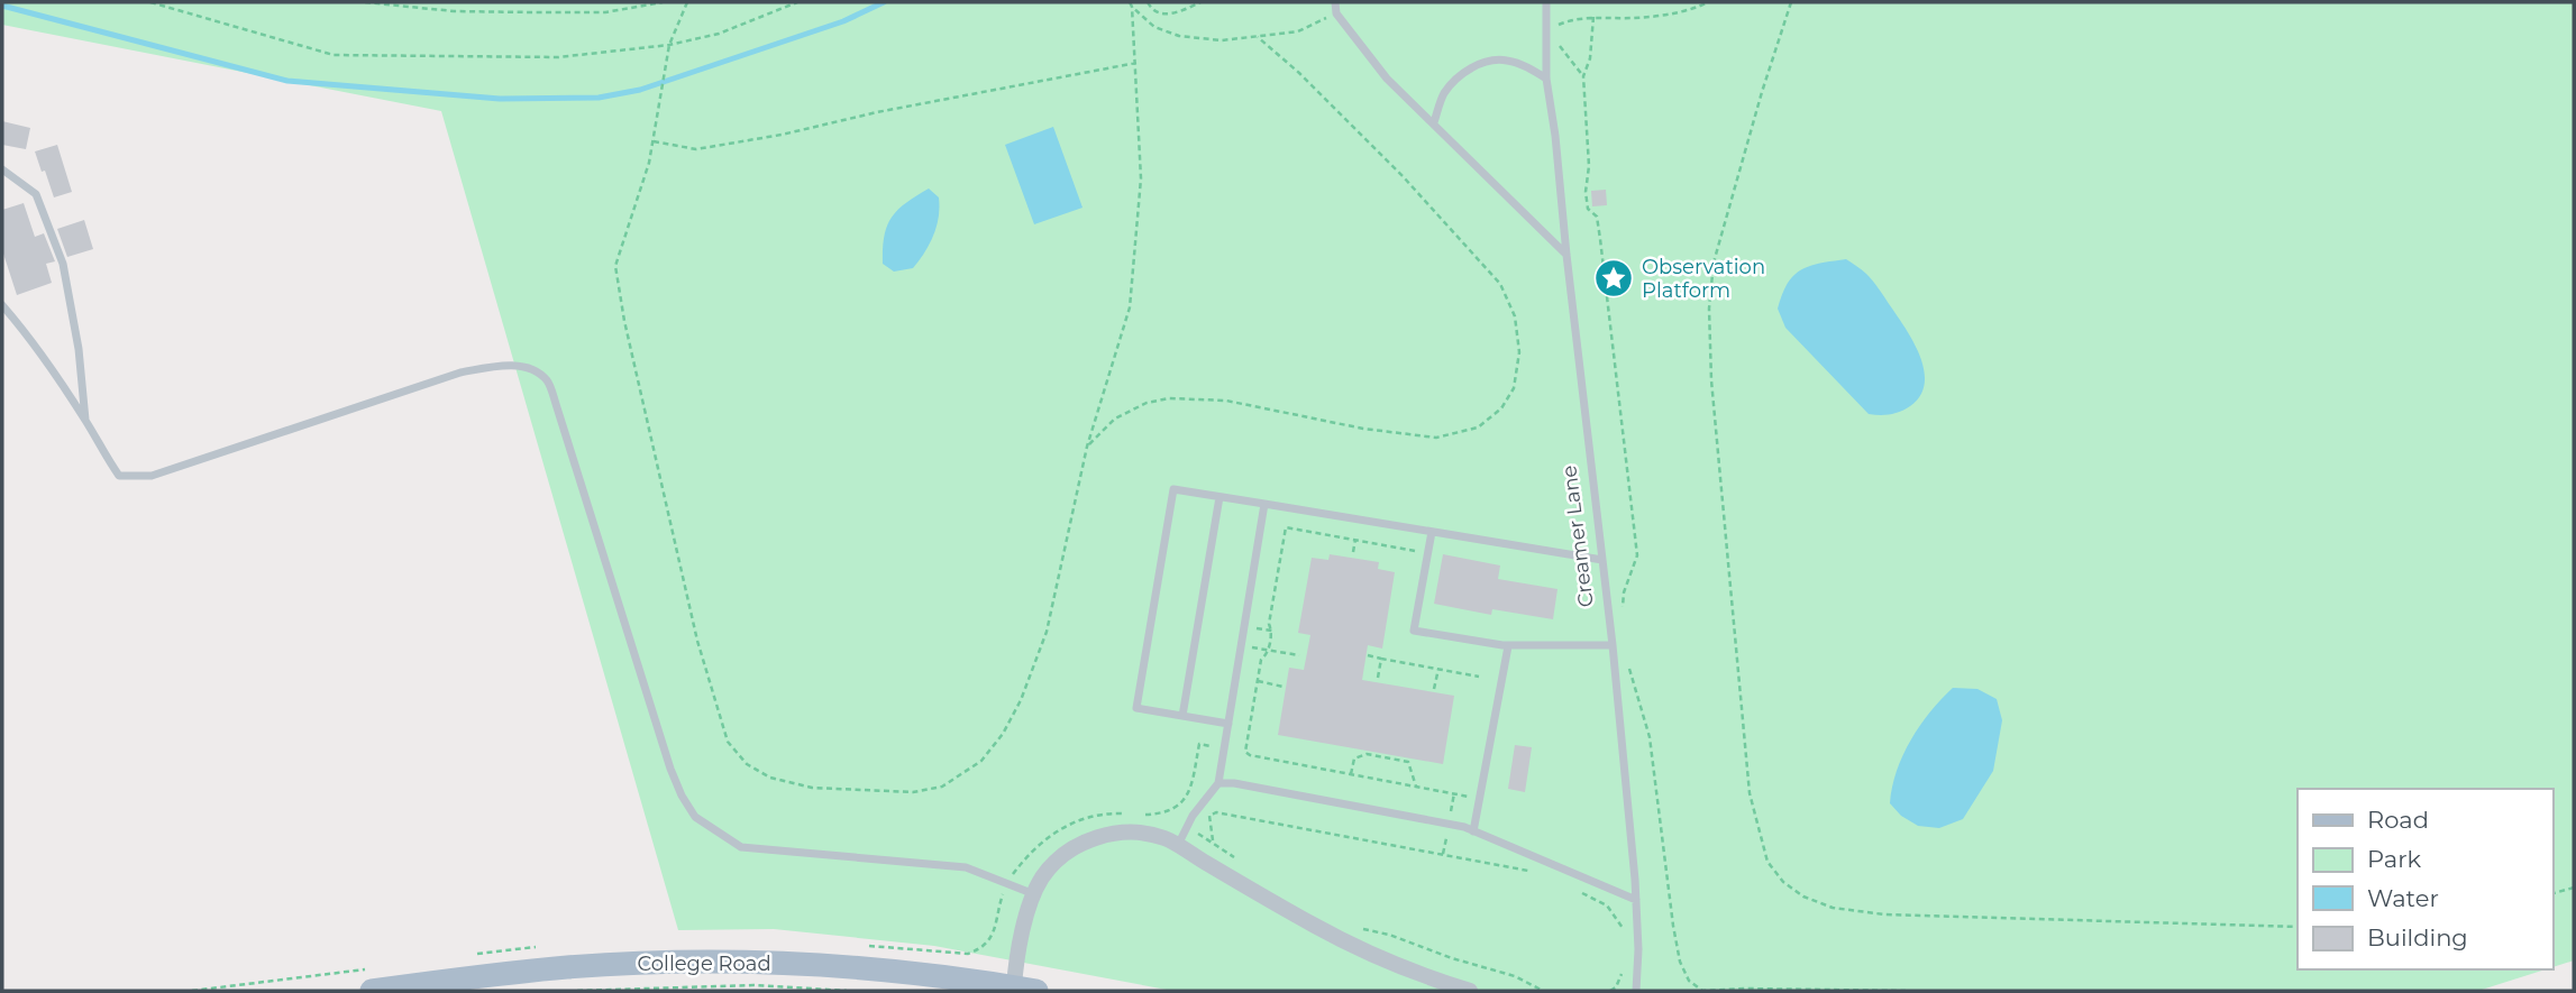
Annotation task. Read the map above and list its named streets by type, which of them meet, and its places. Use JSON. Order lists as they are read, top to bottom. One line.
{"streets":{"main road":["College Road"],"lane":["Creamer Lane"]},"places":{"place":["Observation Platform"]},"legend":["Road","Park","Water","Building"]}
